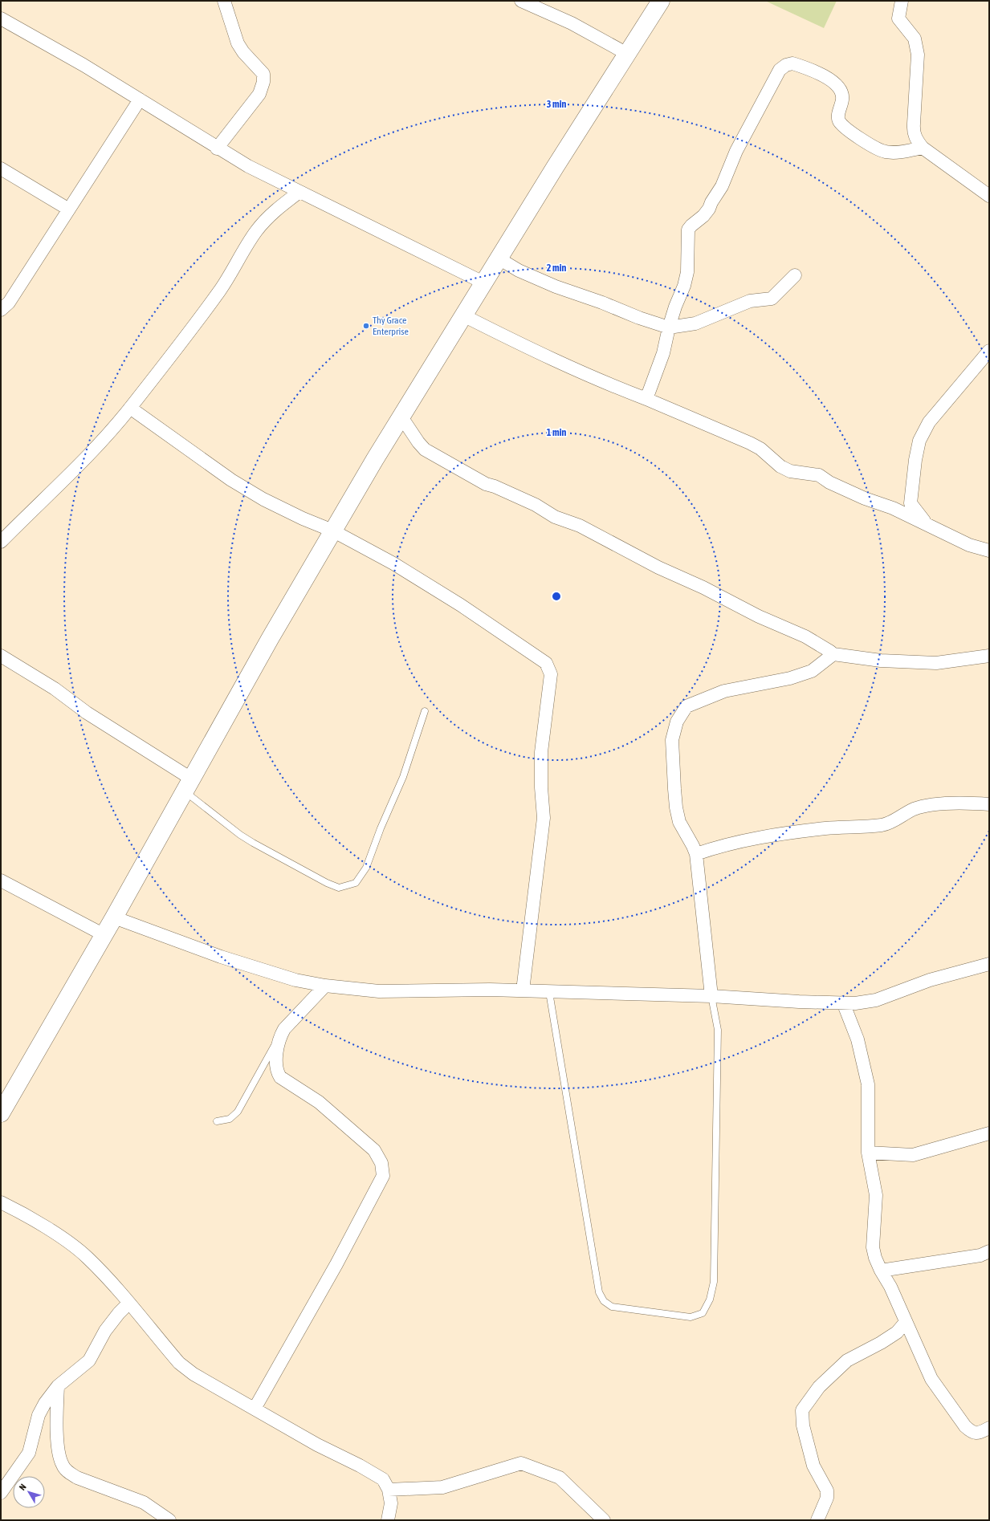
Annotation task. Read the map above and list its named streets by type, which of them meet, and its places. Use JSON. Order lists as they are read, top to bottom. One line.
{"places":["Thy Grace Enterprise"],"north":"top left","rings":["3 min","2 min","1 min"]}
